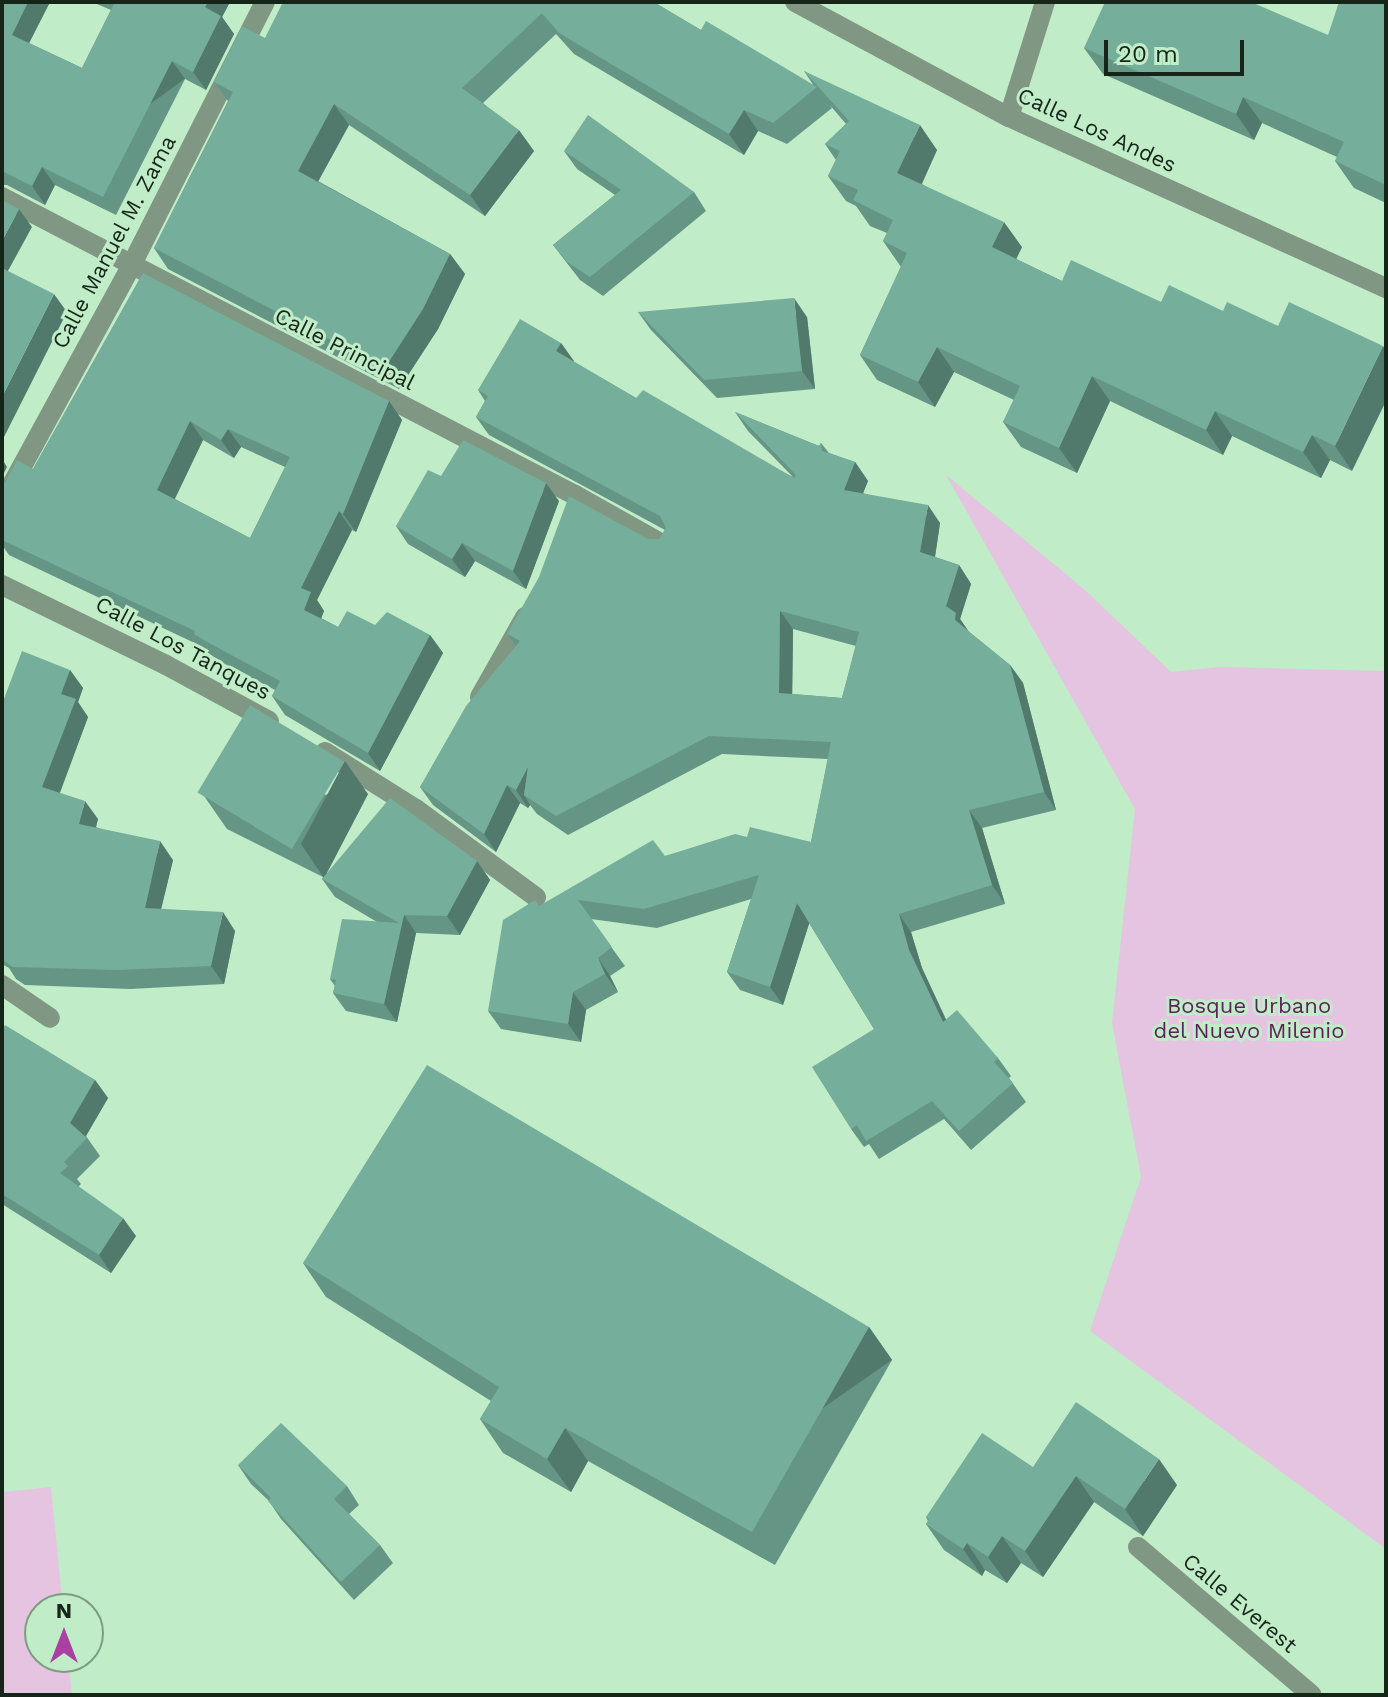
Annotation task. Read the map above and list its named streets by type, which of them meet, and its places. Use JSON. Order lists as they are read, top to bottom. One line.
{"streets":{"street":["Calle Los Andes","Calle Manuel M. Zama","Calle Principal","Calle Los Tanques","Calle Everest"]},"crossings":[["Calle Manuel M. Zama","Calle Principal"]],"parks":["Bosque Urbano del Nuevo Milenio"],"scale_bar":"20 m","north":"top"}
